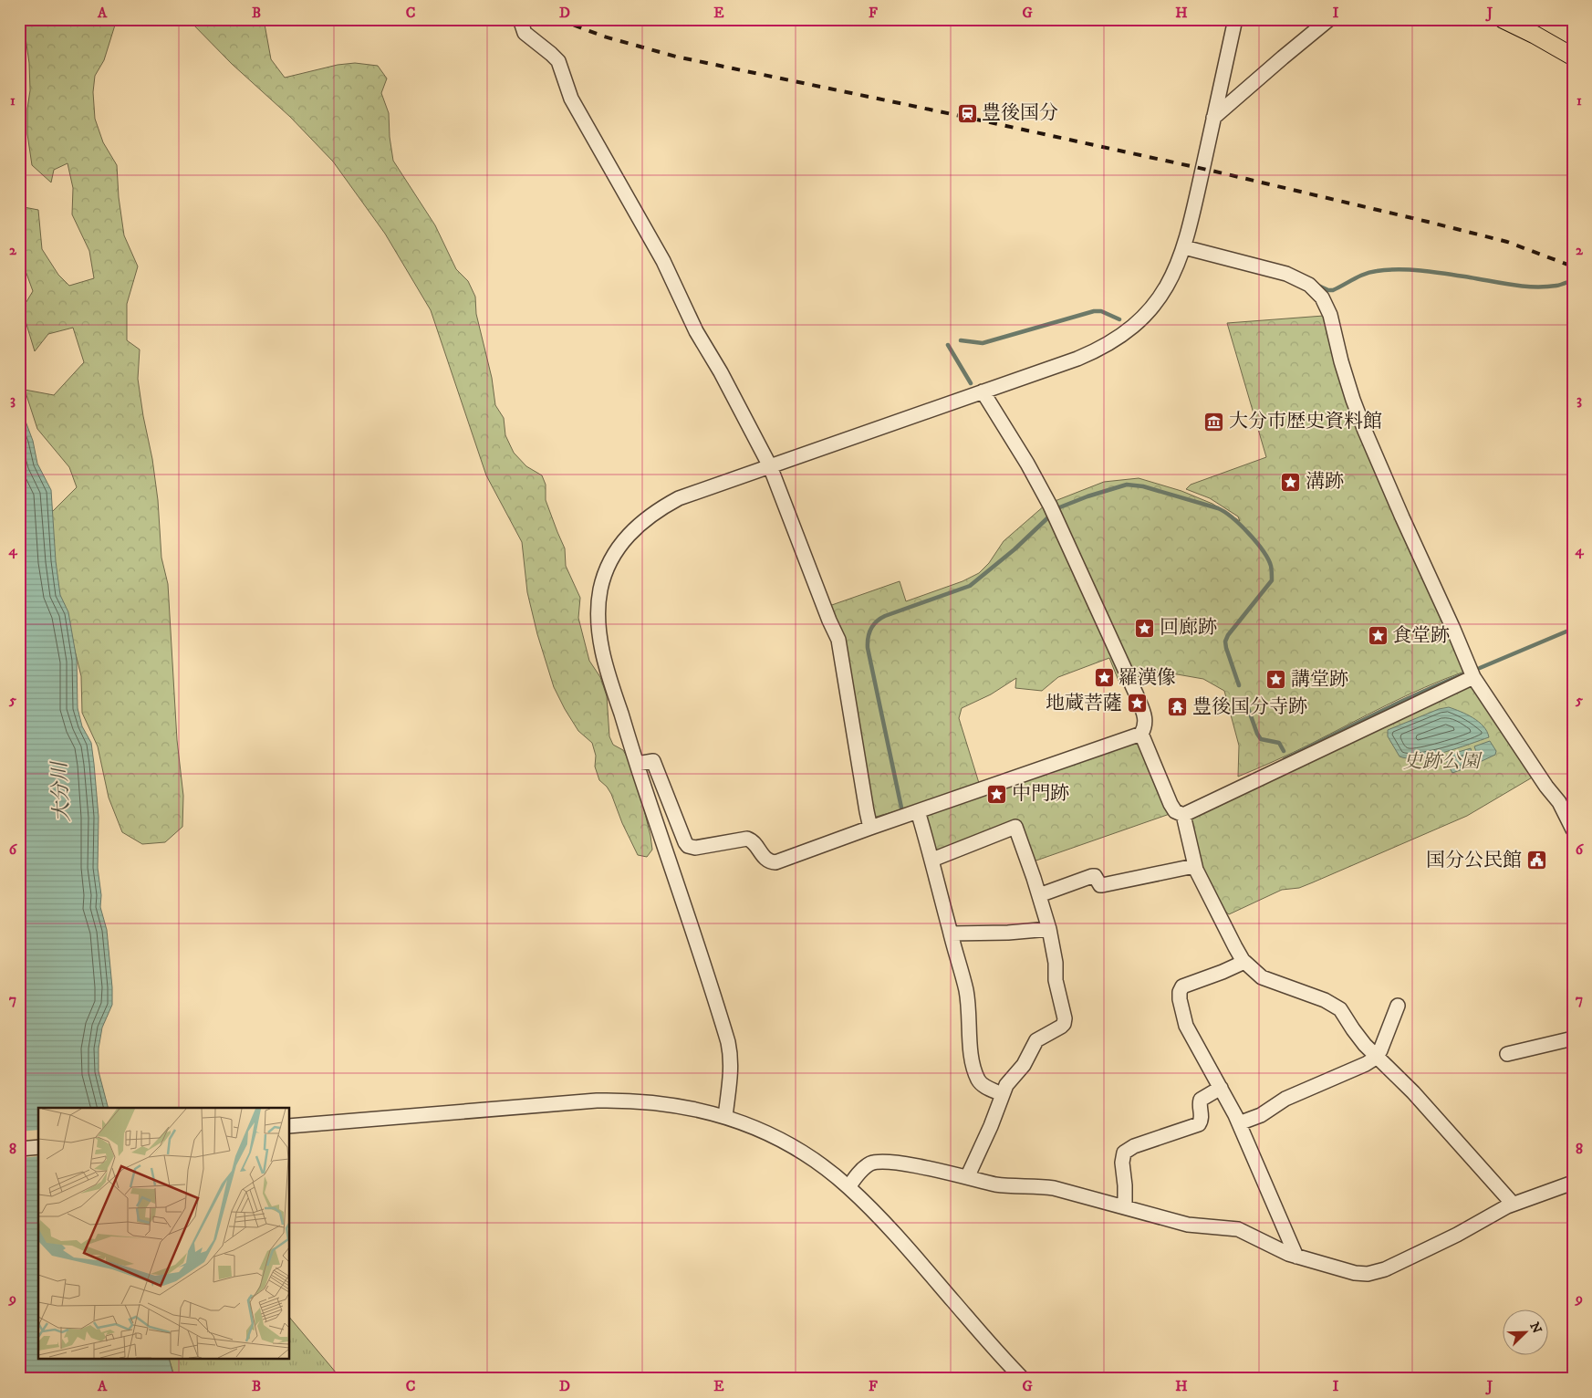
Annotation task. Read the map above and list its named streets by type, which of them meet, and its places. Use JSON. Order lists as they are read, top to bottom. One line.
{"water":["大分川"],"parks":["史跡公園"],"places":{"station":["豊後国分"],"museum":["大分市歴史資料館"],"place":["溝跡","回廊跡","食堂跡","羅漢像","講堂跡","地蔵菩薩","中門跡"],"temple":["豊後国分寺跡"],"public building":["国分公民館"]},"north":"top right","grid":{"columns":["A","B","C","D","E","F","G","H","I","J"],"rows":["1","2","3","4","5","6","7","8","9"]}}
